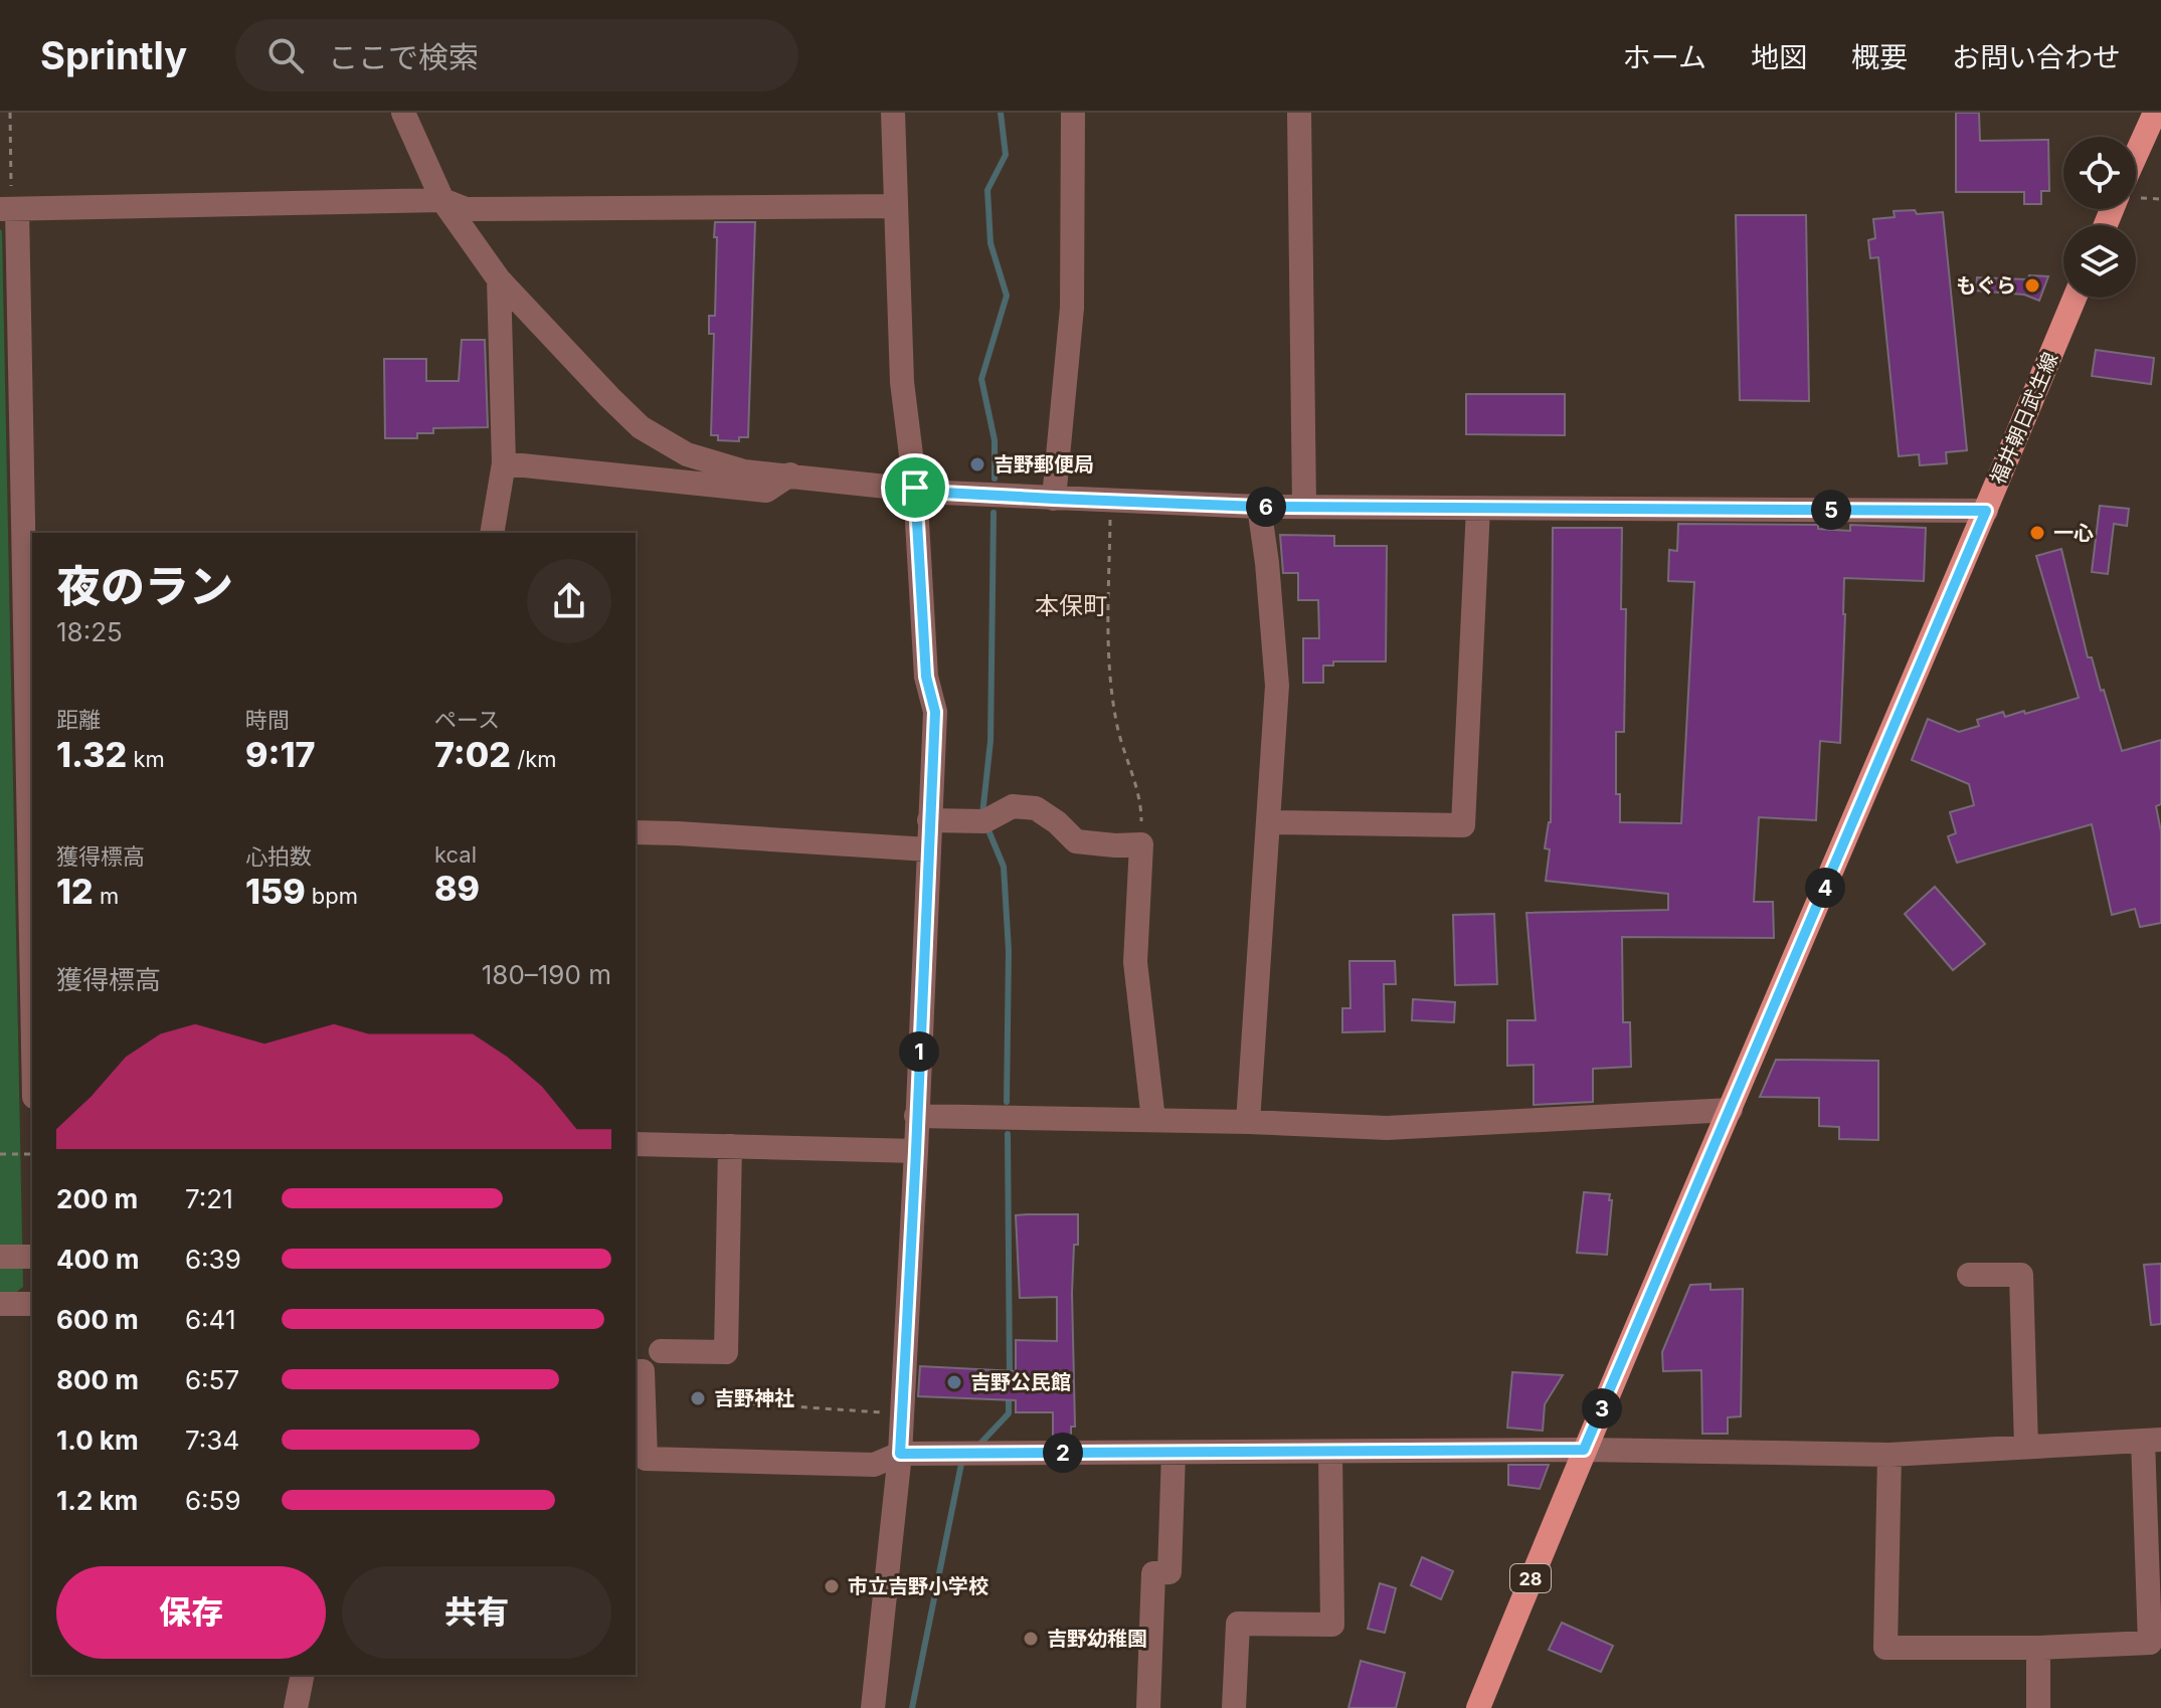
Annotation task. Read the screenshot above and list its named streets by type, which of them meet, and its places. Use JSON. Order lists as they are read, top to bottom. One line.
{"streets":{"main road":["福井朝日武生線","28"]},"districts":["本保町"],"places":["もぐら","吉野郵便局","一心","吉野公民館","吉野神社","市立吉野小学校","吉野幼稚園"],"page":{"header":"Sprintly","search":"ここで検索","nav":["ホーム","地図","概要","お問い合わせ"],"pins":["6","5","4","1","3","2"],"heading":["夜のラン","18:25"],"stats":[["距離","1.32 km"],["時間","9:17"],["ペース","7:02 /km"],["獲得標高","12 m"],["心拍数","159 bpm"],["kcal","89"]],"chart":["獲得標高","180–190 m"],"list":[{"name":"200 m","note":"7:21"},{"name":"400 m","note":"6:39"},{"name":"600 m","note":"6:41"},{"name":"800 m","note":"6:57"},{"name":"1.0 km","note":"7:34"},{"name":"1.2 km","note":"6:59"}],"buttons":["保存","共有"]}}
